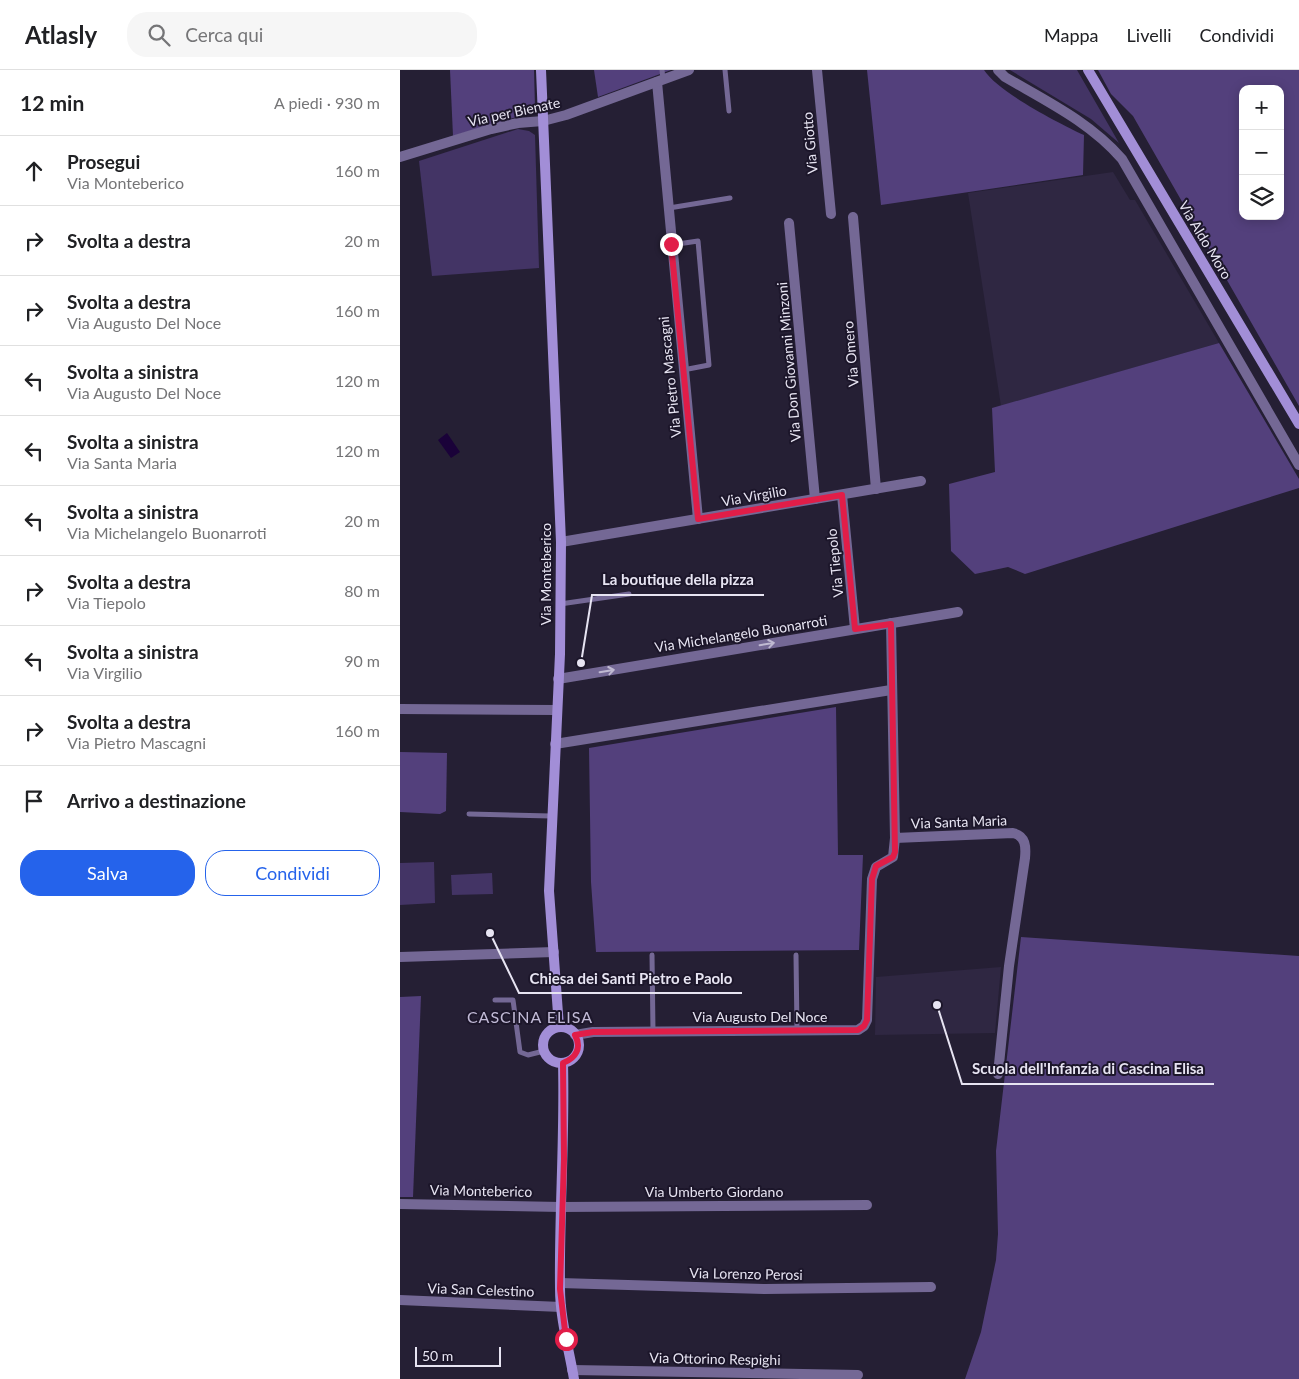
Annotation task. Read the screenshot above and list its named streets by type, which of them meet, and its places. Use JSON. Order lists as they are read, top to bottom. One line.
{"streets":{"street":["Via per Bienate","Via Giotto","Via Aldo Moro","Via Omero","Via Don Giovanni Minzoni","Via Pietro Mascagni","Via Virgilio","Via Tiepolo","Via Monteberico","Via Michelangelo Buonarroti","Via Santa Maria","Via Augusto Del Noce","Via Umberto Giordano","Via Lorenzo Perosi","Via San Celestino","Via Ottorino Respighi"]},"crossings":[["Via per Bienate","Via Pietro Mascagni"],["Via per Bienate","Via Monteberico"],["Via Omero","Via Virgilio"],["Via Don Giovanni Minzoni","Via Virgilio"],["Via Pietro Mascagni","Via Virgilio"],["Via Virgilio","Via Tiepolo"],["Via Virgilio","Via Monteberico"],["Via Tiepolo","Via Michelangelo Buonarroti"],["Via Monteberico","Via Michelangelo Buonarroti"],["Via Monteberico","Via Augusto Del Noce"],["Via Monteberico","Via Umberto Giordano"],["Via Michelangelo Buonarroti","Via Santa Maria"],["Via Santa Maria","Via Augusto Del Noce"]],"districts":["CASCINA ELISA"],"places":["La boutique della pizza","Chiesa dei Santi Pietro e Paolo","Scuola dell'Infanzia di Cascina Elisa"],"scale_bar":"50 m","page":{"header":"Atlasly","search":"Cerca qui","nav":["Mappa","Livelli","Condividi"],"heading":["12 min","A piedi · 930 m"],"map_buttons":["+","−"],"list":[["Prosegui","Via Monteberico","160 m"],["Svolta a destra","20 m"],["Svolta a destra","Via Augusto Del Noce","160 m"],["Svolta a sinistra","Via Augusto Del Noce","120 m"],["Svolta a sinistra","Via Santa Maria","120 m"],["Svolta a sinistra","Via Michelangelo Buonarroti","20 m"],["Svolta a destra","Via Tiepolo","80 m"],["Svolta a sinistra","Via Virgilio","90 m"],["Svolta a destra","Via Pietro Mascagni","160 m"],"Arrivo a destinazione"],"buttons":["Salva","Condividi"],"scale":"50 m"}}
